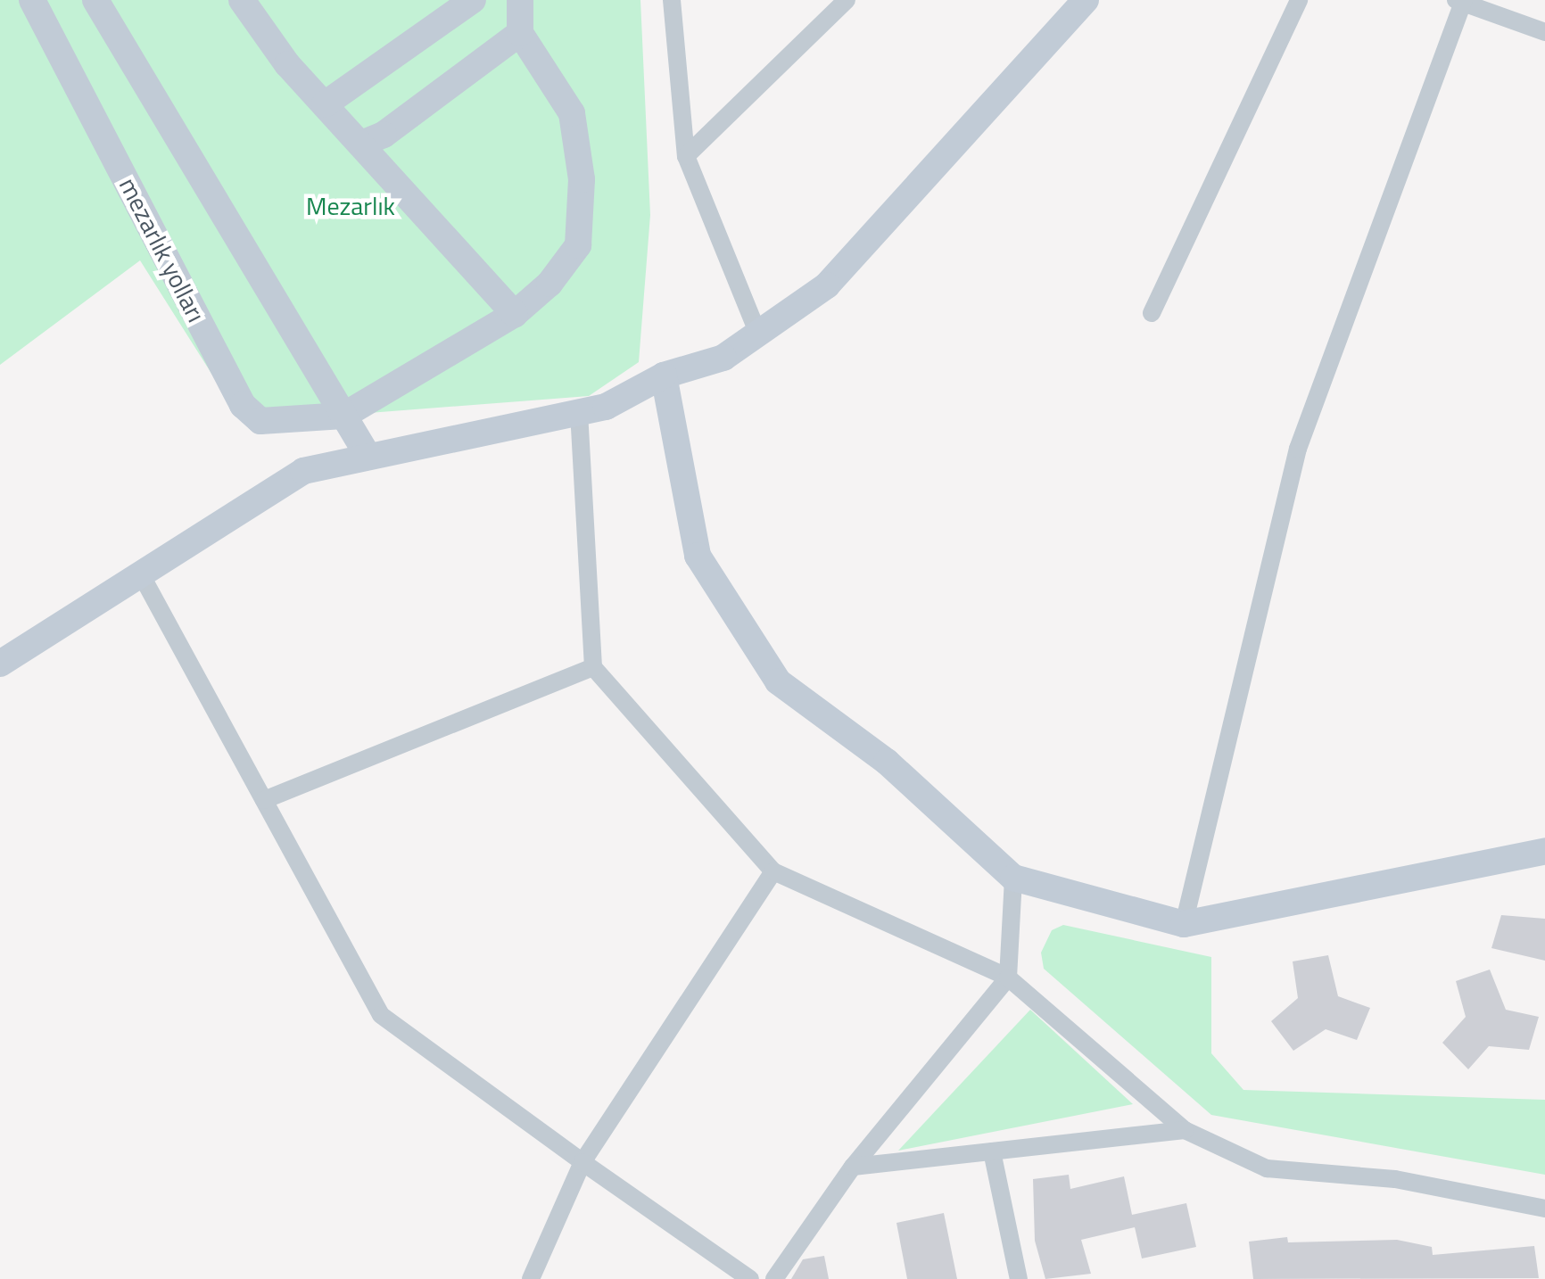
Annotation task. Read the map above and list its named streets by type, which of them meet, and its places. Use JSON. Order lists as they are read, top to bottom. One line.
{"streets":{"street":["mezarlık yolları"]},"parks":["Mezarlık"]}
